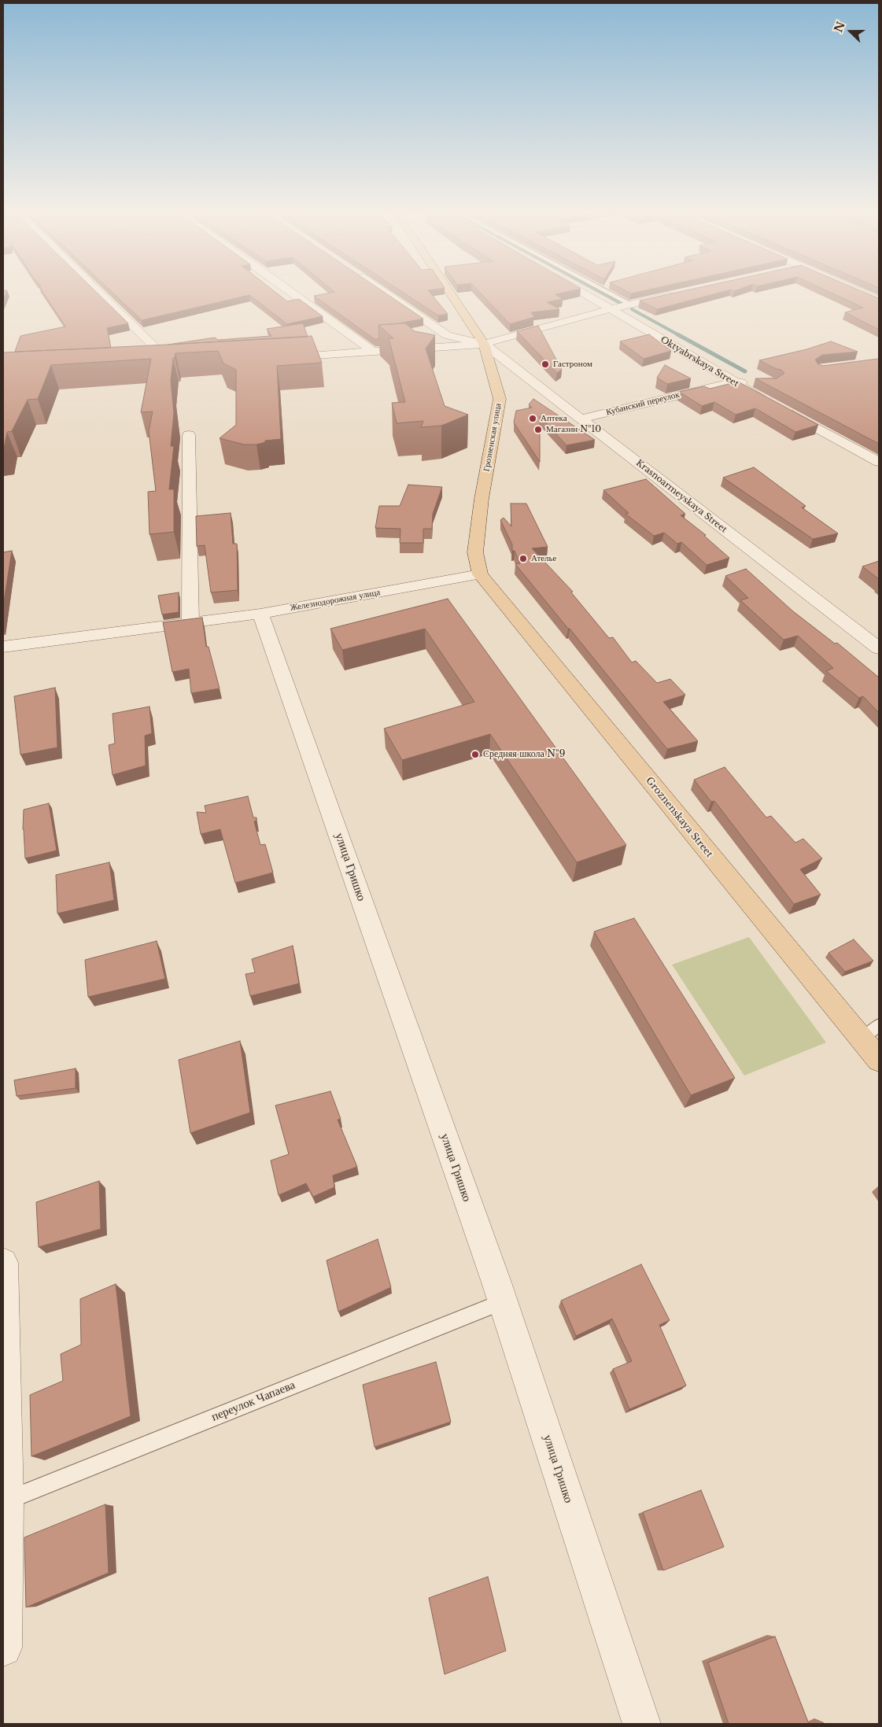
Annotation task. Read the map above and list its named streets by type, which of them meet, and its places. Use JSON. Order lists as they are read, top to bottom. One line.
{"streets":{"main road":["Грозненская улица","Groznenskaya Street"],"street":["Oktyabrskaya Street","Кубанский переулок","Krasnoarmeyskaya Street","Железнодорожная улица","улица Гришко"],"lane":["переулок Чапаева"]},"crossings":[["Oktyabrskaya Street","Кубанский переулок"],["Кубанский переулок","Krasnoarmeyskaya Street"],["Грозненская улица","Krasnoarmeyskaya Street"],["Грозненская улица","Железнодорожная улица"],["Грозненская улица","Groznenskaya Street"],["Железнодорожная улица","Groznenskaya Street"],["Железнодорожная улица","улица Гришко"],["улица Гришко","переулок Чапаева"]],"places":["Гастроном","Аптека","Магазин №10","Ателье","Средняя школа №9"],"north":"left"}
